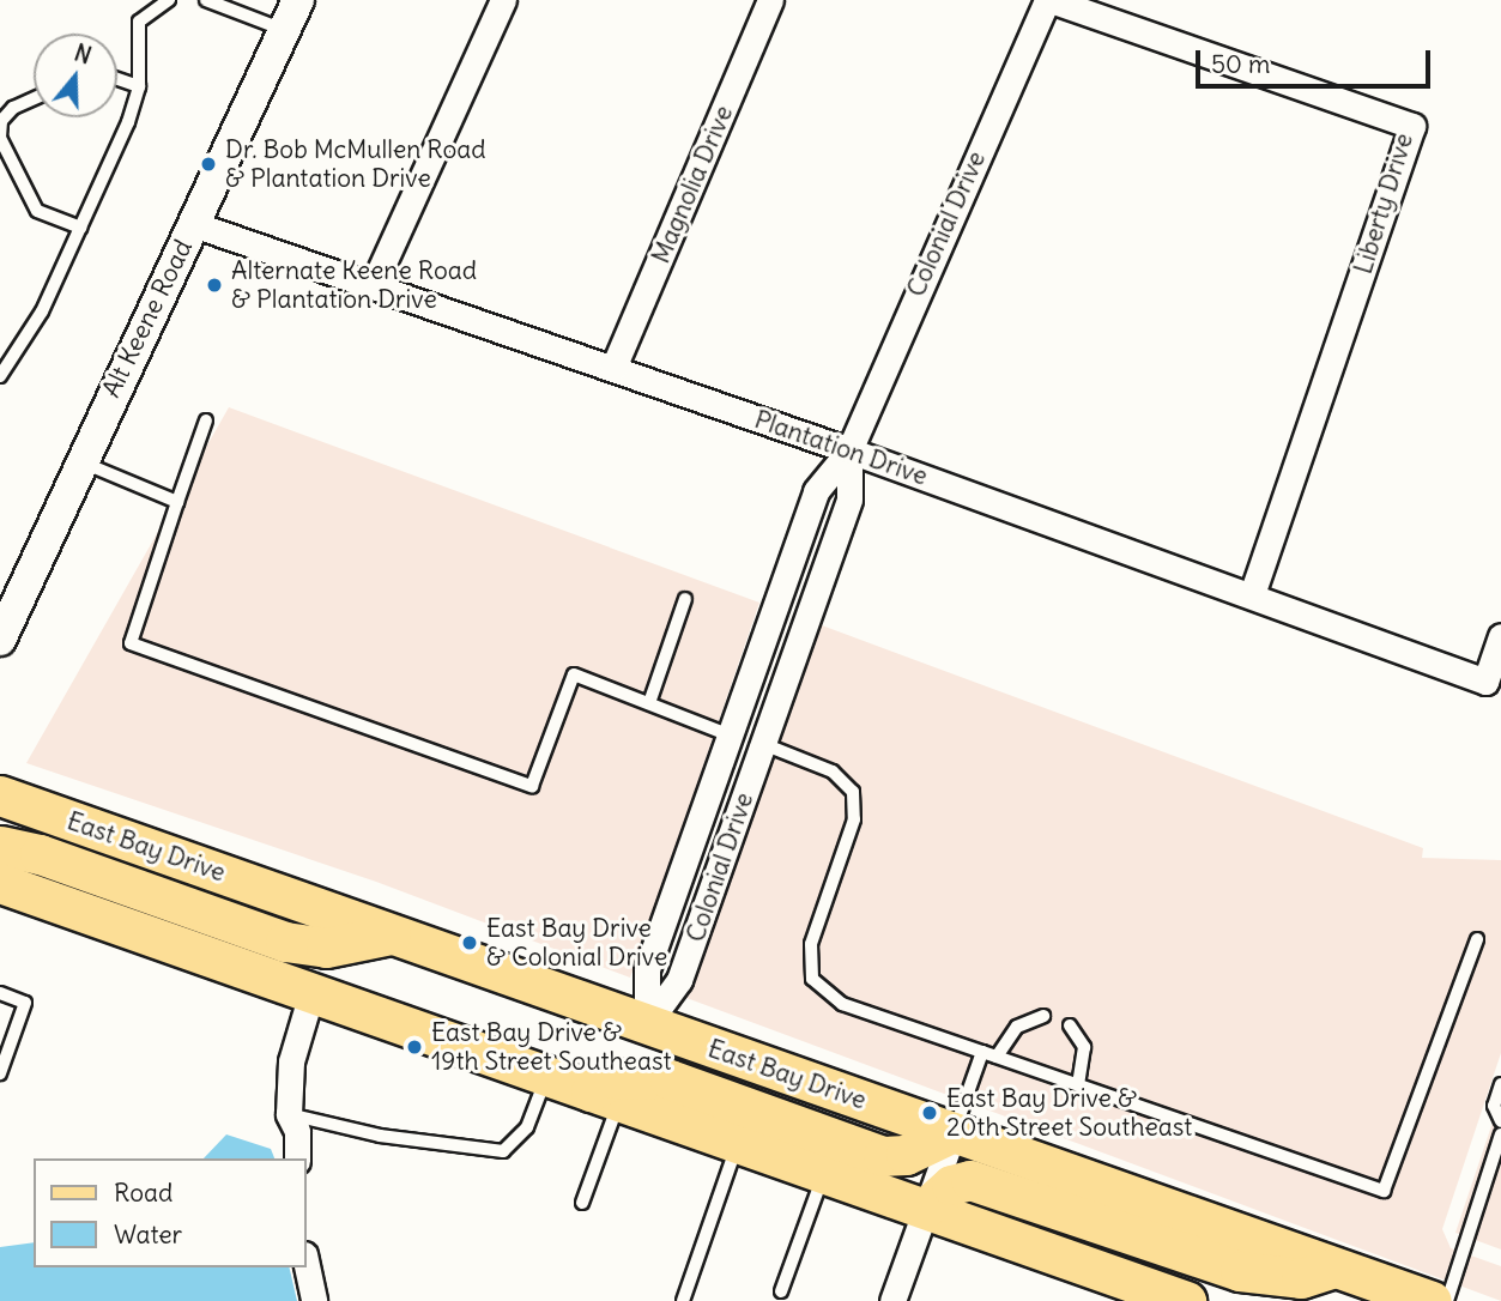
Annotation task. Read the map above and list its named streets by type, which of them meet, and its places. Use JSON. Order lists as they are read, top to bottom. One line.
{"streets":{"main road":["East Bay Drive"],"street":["Magnolia Drive","Liberty Drive","Colonial Drive","Alt Keene Road","Plantation Drive"]},"crossings":[["Magnolia Drive","Plantation Drive"],["Liberty Drive","Colonial Drive"],["Liberty Drive","Plantation Drive"],["Colonial Drive","Plantation Drive"],["Colonial Drive","East Bay Drive"],["Alt Keene Road","Plantation Drive"]],"places":["Dr. Bob McMullen Road & Plantation Drive","Alternate Keene Road & Plantation Drive","East Bay Drive & Colonial Drive","East Bay Drive & 19th Street Southeast","East Bay Drive & 20th Street Southeast"],"legend":["Road","Water"],"scale_bar":"50 m","north":"top"}
